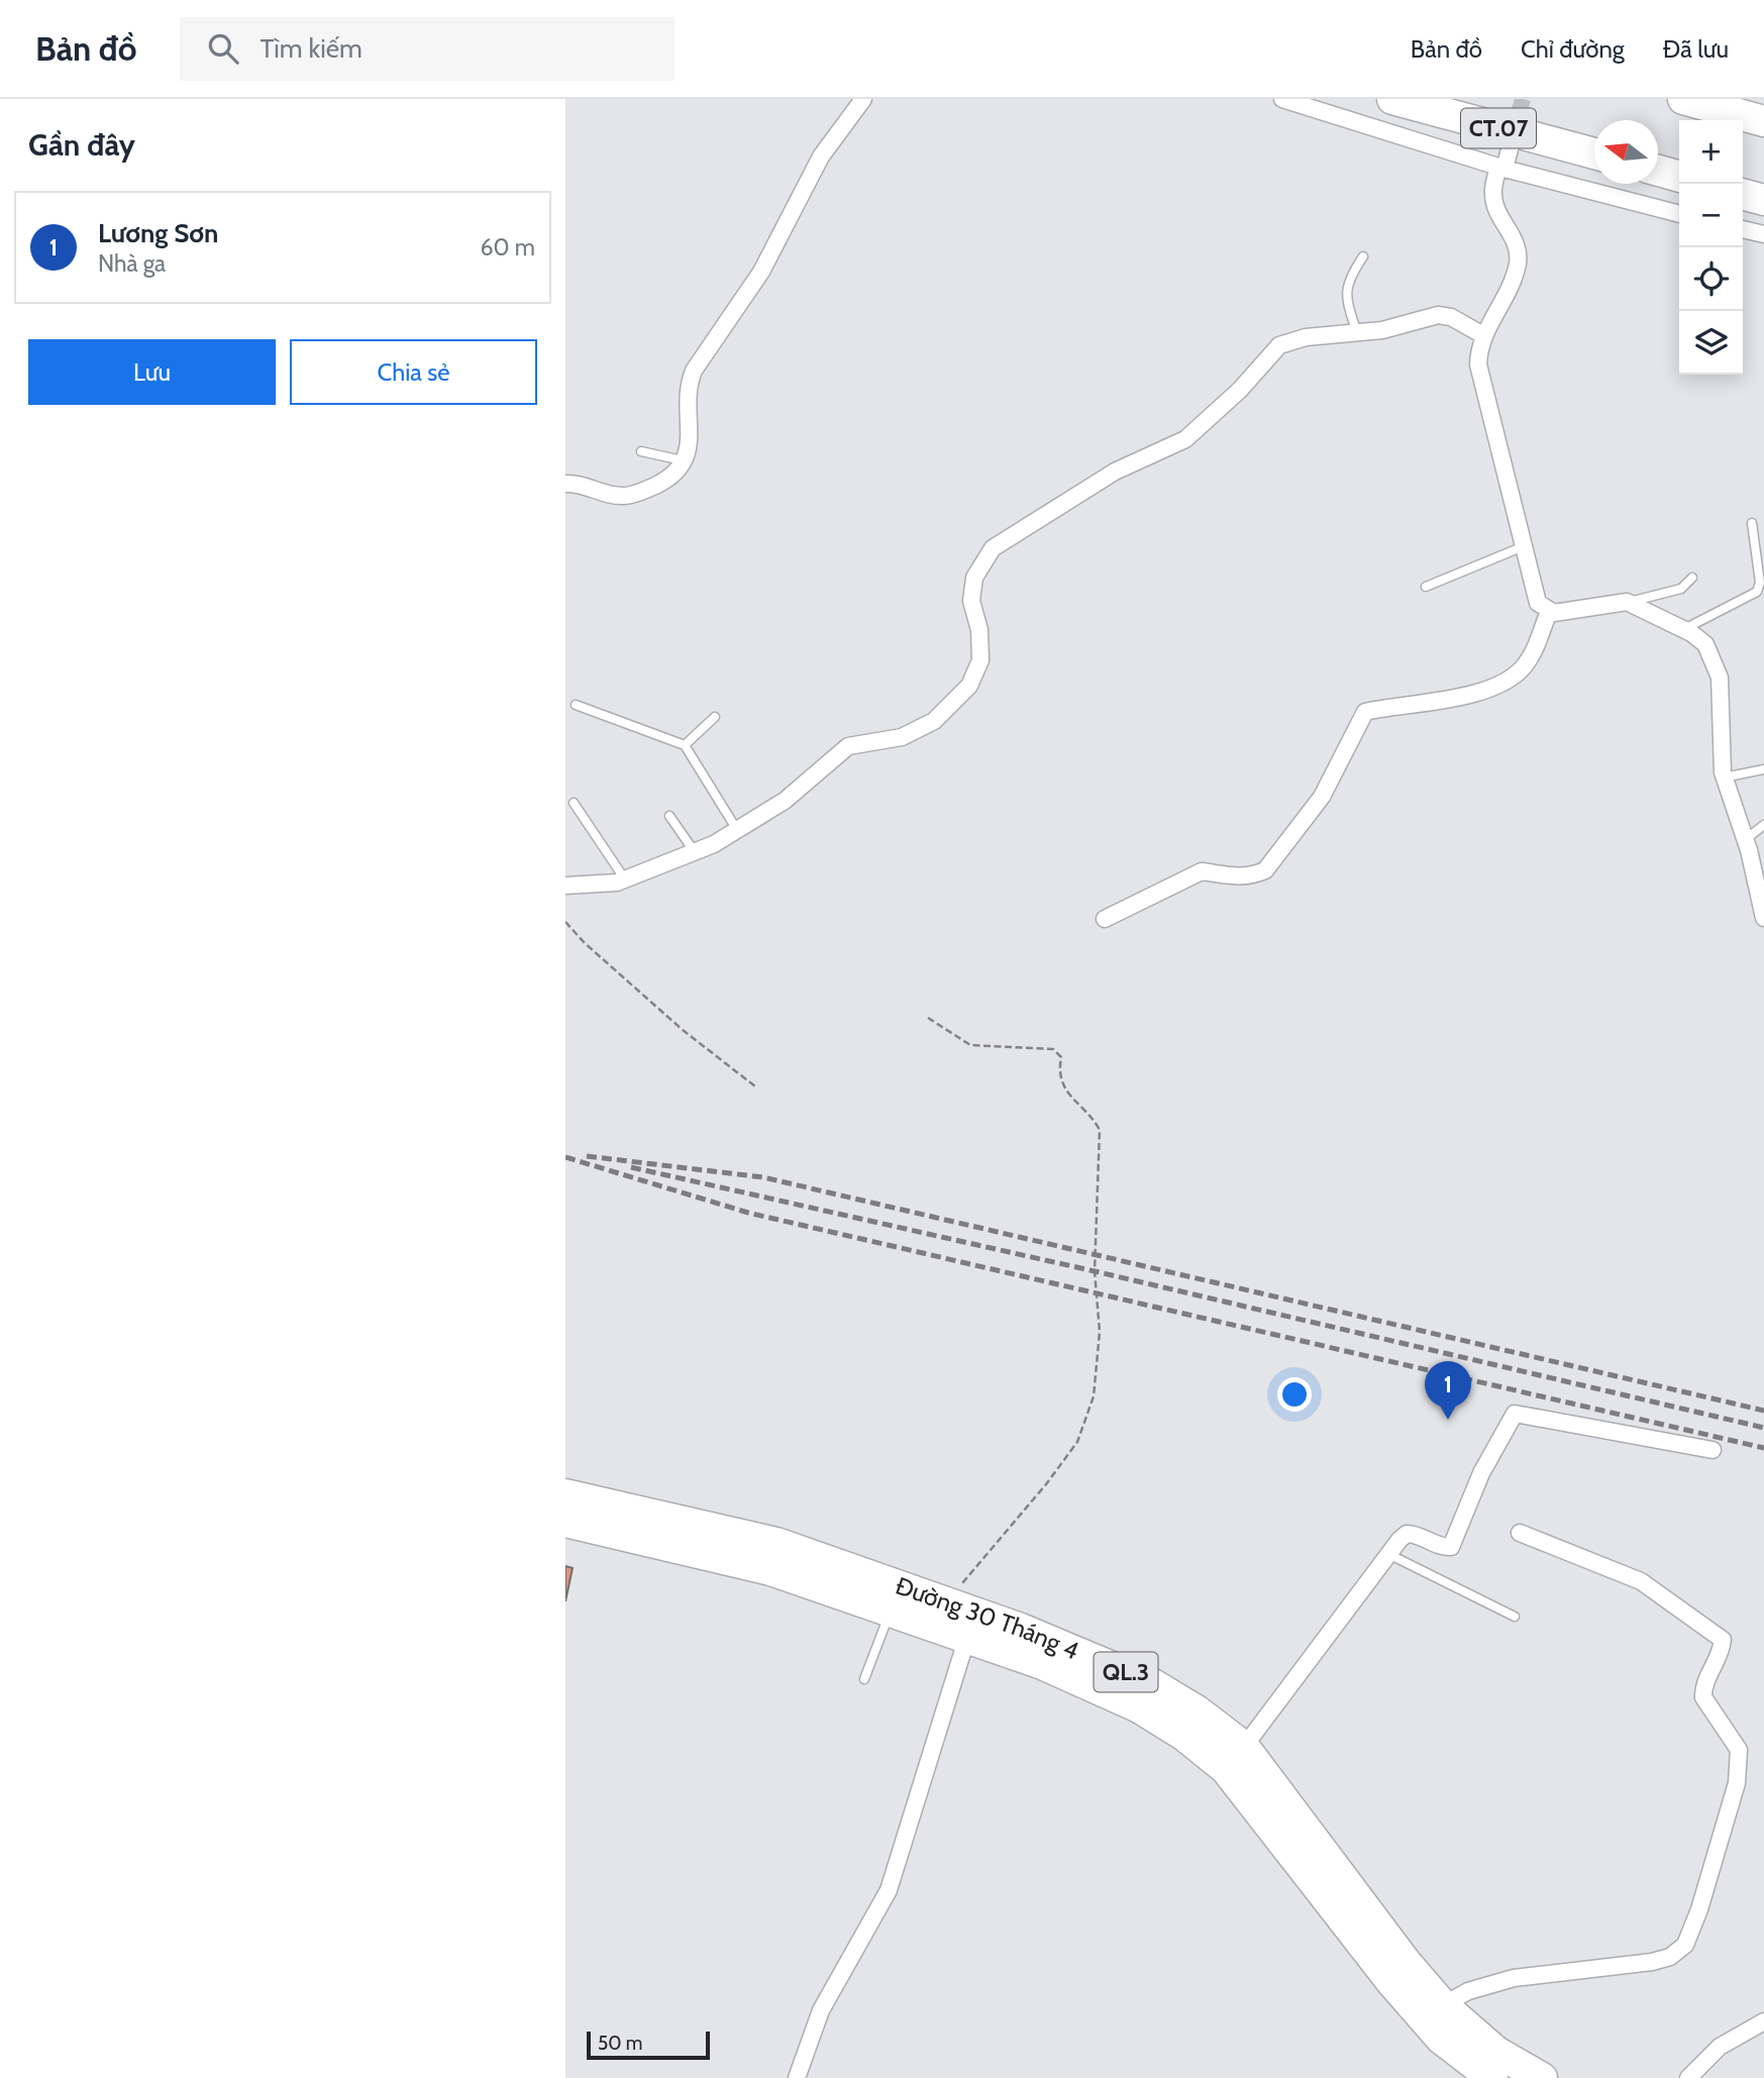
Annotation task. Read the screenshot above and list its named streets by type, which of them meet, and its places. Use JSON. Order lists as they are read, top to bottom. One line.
{"streets":{"highway":["CT.07","Đường 30 Tháng 4","QL.3"]},"scale_bar":"50 m","north":"left","page":{"header":"Bản đồ","search":"Tìm kiếm","nav":["Bản đồ","Chỉ đường","Đã lưu"],"heading":"Gần đây","map_buttons":["+","−"],"list":[{"mark":"1","name":"Lương Sơn","note":"Nhà ga","value":"60 m"}],"buttons":["Lưu","Chia sẻ"],"pins":"1","scale":"50 m"}}
